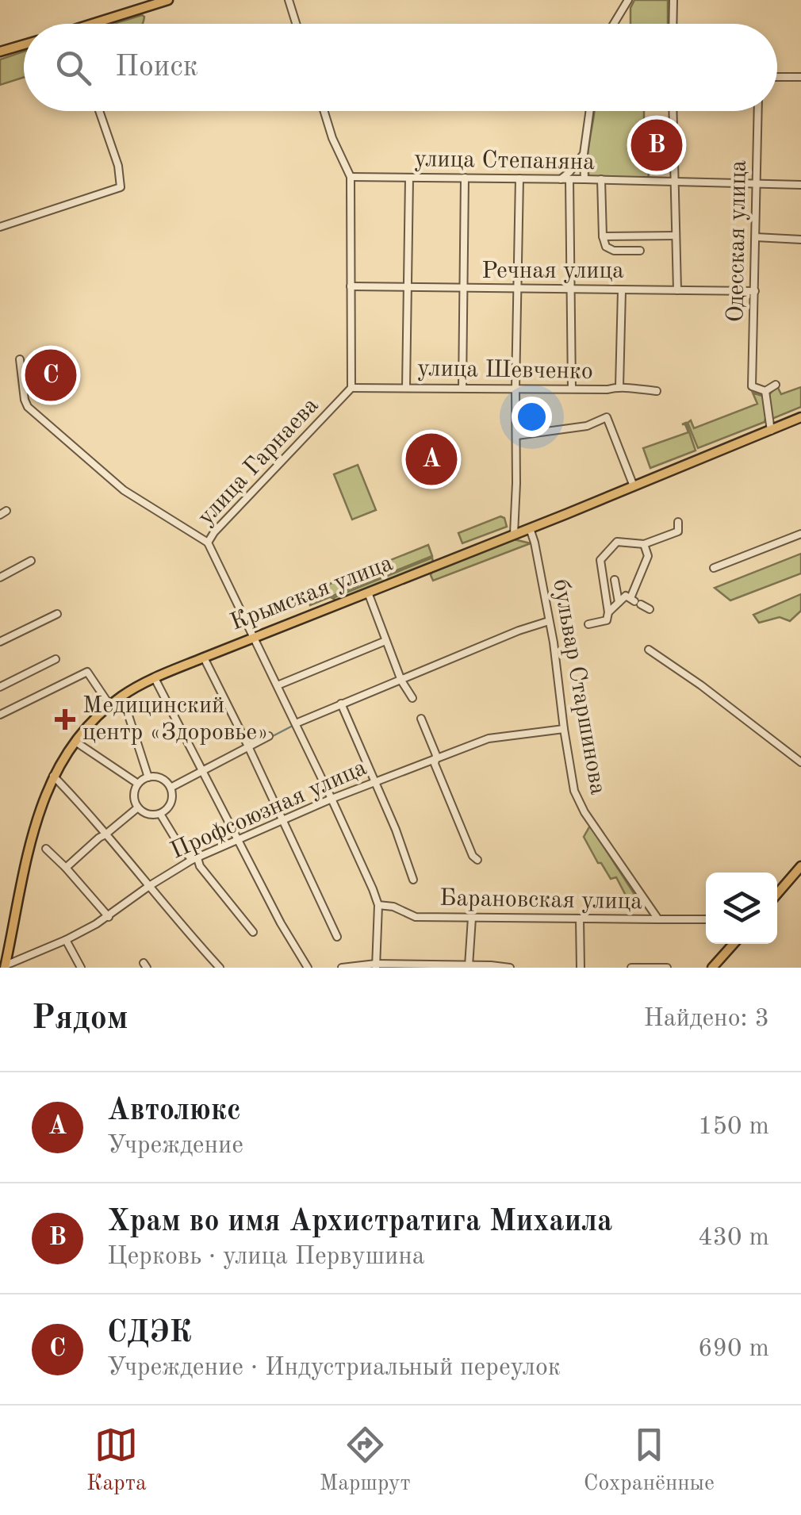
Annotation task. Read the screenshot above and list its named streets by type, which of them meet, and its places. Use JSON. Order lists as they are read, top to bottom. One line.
{"streets":{"main road":["Крымская улица"],"street":["улица Степаняна","Одесская улица","Речная улица","улица Шевченко","улица Гарнаева","бульвар Старшинова","Профсоюзная улица","Барановская улица"]},"crossings":[["улица Степаняна","Одесская улица"],["улица Степаняна","улица Гарнаева"],["Одесская улица","Речная улица"],["Речная улица","улица Гарнаева"],["улица Шевченко","улица Гарнаева"],["улица Гарнаева","Крымская улица"],["улица Гарнаева","Профсоюзная улица"],["улица Гарнаева","Барановская улица"],["Крымская улица","бульвар Старшинова"],["Крымская улица","Профсоюзная улица"],["бульвар Старшинова","Профсоюзная улица"],["бульвар Старшинова","Барановская улица"]],"places":{"health":["Медицинский центр «Здоровье»"]},"page":{"search":"Поиск","pins":["B","C","A"],"heading":["Рядом","Найдено: 3"],"list":[{"mark":"A","name":"Автолюкс","note":"Учреждение","value":"150 m"},{"mark":"B","name":"Храм во имя Архистратига Михаила","note":"Церковь · улица Первушина","value":"430 m"},{"mark":"C","name":"СДЭК","note":"Учреждение · Индустриальный переулок","value":"690 m"}],"nav":["Карта","Маршрут","Сохранённые"]}}
